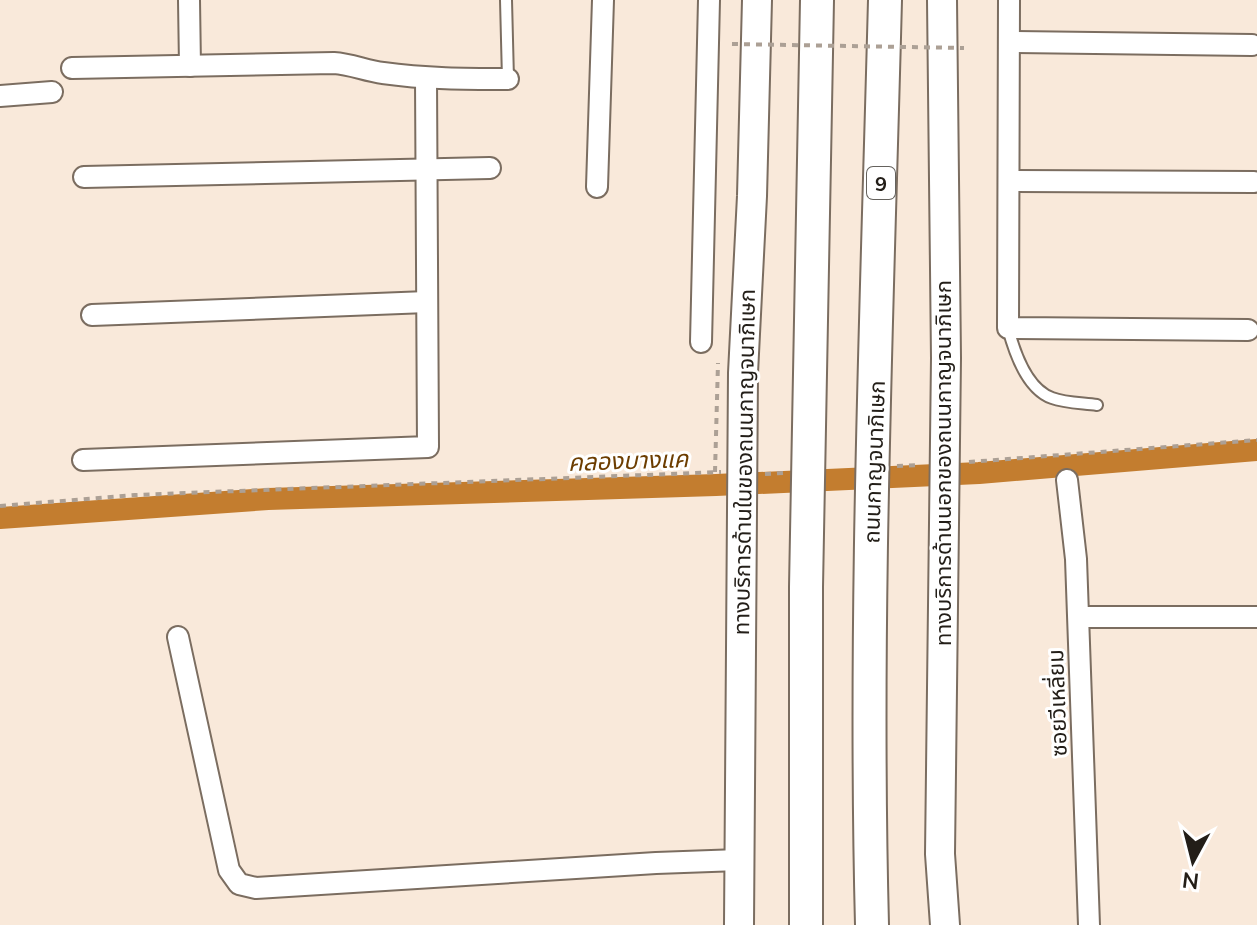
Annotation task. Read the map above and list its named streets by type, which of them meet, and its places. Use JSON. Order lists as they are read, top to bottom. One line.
{"streets":{"highway":["9","ถนนกาญจนาภิเษก"],"main road":["ทางบริการด้านในของถนนกาญจนาภิเษก","ทางบริการด้านนอกของถนนกาญจนาภิเษก"],"street":["ซอยวีเหลี่ยม"]},"water":["คลองบางแค"],"north":"bottom"}
